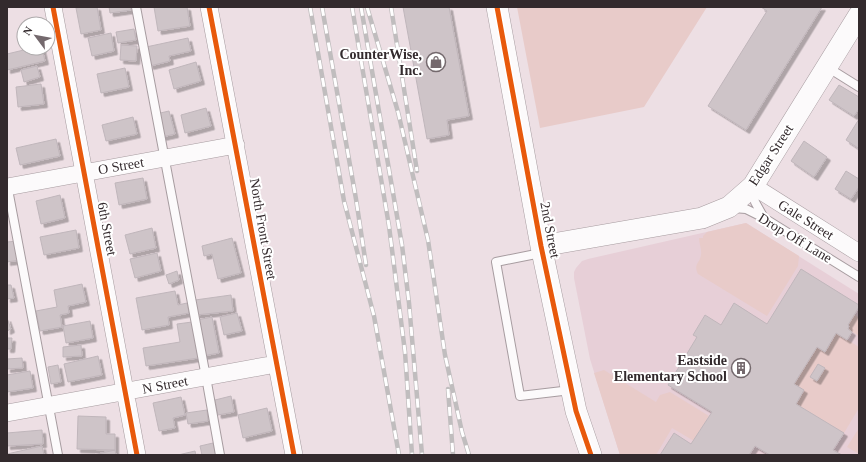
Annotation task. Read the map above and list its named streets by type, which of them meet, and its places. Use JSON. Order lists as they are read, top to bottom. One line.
{"streets":{"street":["Edgar Street","O Street","Gale Street","6th Street","North Front Street","2nd Street","N Street"],"lane":["Drop Off Lane"]},"crossings":[["Edgar Street","Gale Street"],["Edgar Street","2nd Street"],["Edgar Street","Drop Off Lane"],["O Street","6th Street"],["O Street","North Front Street"],["6th Street","N Street"],["North Front Street","N Street"]],"places":{"shop":["CounterWise, Inc."],"building":["Eastside Elementary School"]},"north":"top left"}
